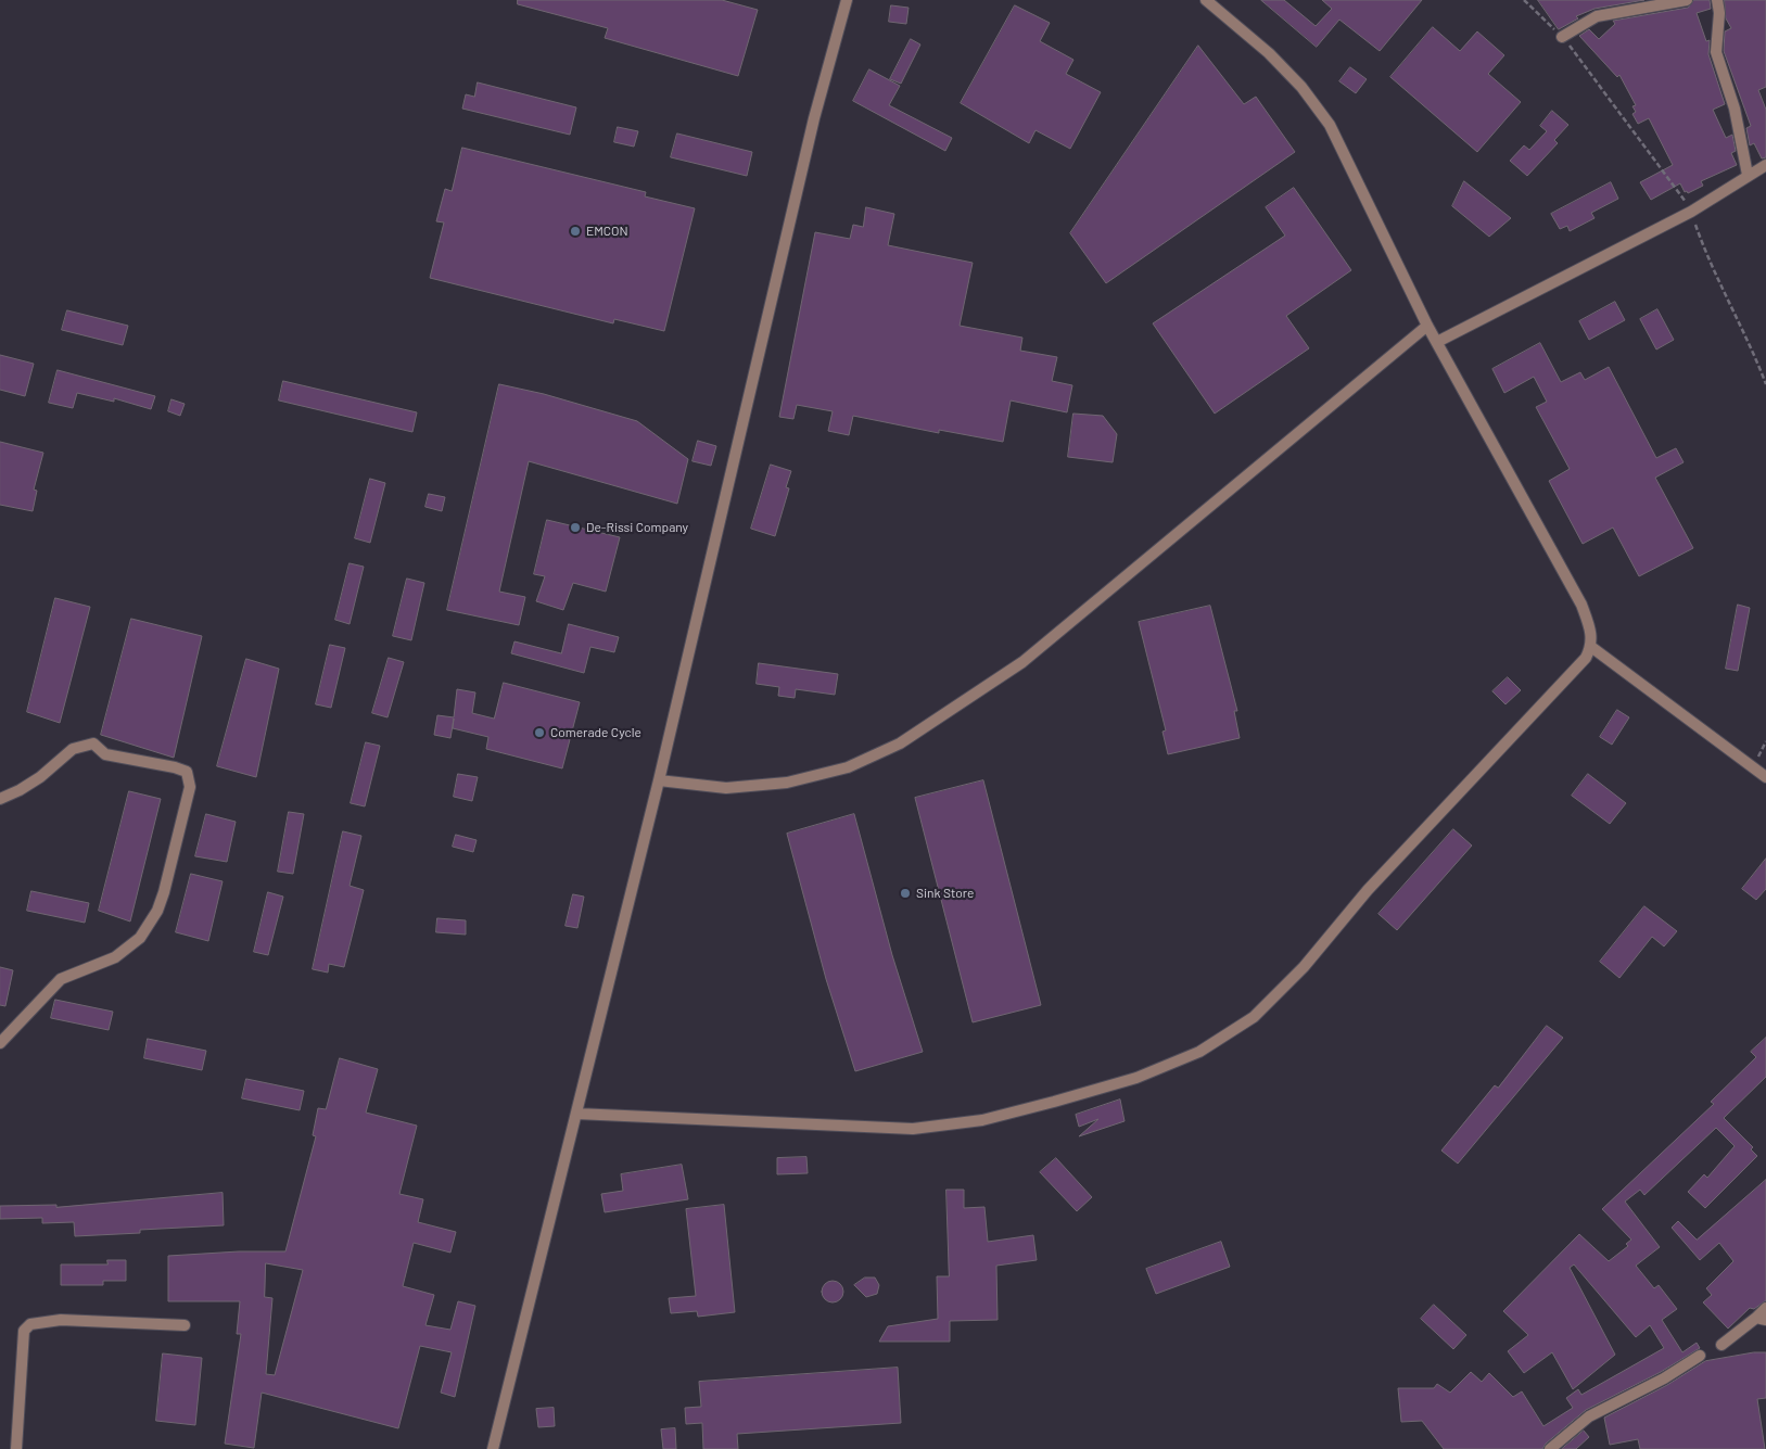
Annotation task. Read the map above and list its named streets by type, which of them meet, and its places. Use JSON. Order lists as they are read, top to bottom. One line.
{"places":["EMCON","De-Rissi Company","Comerade Cycle","Sink Store"]}
